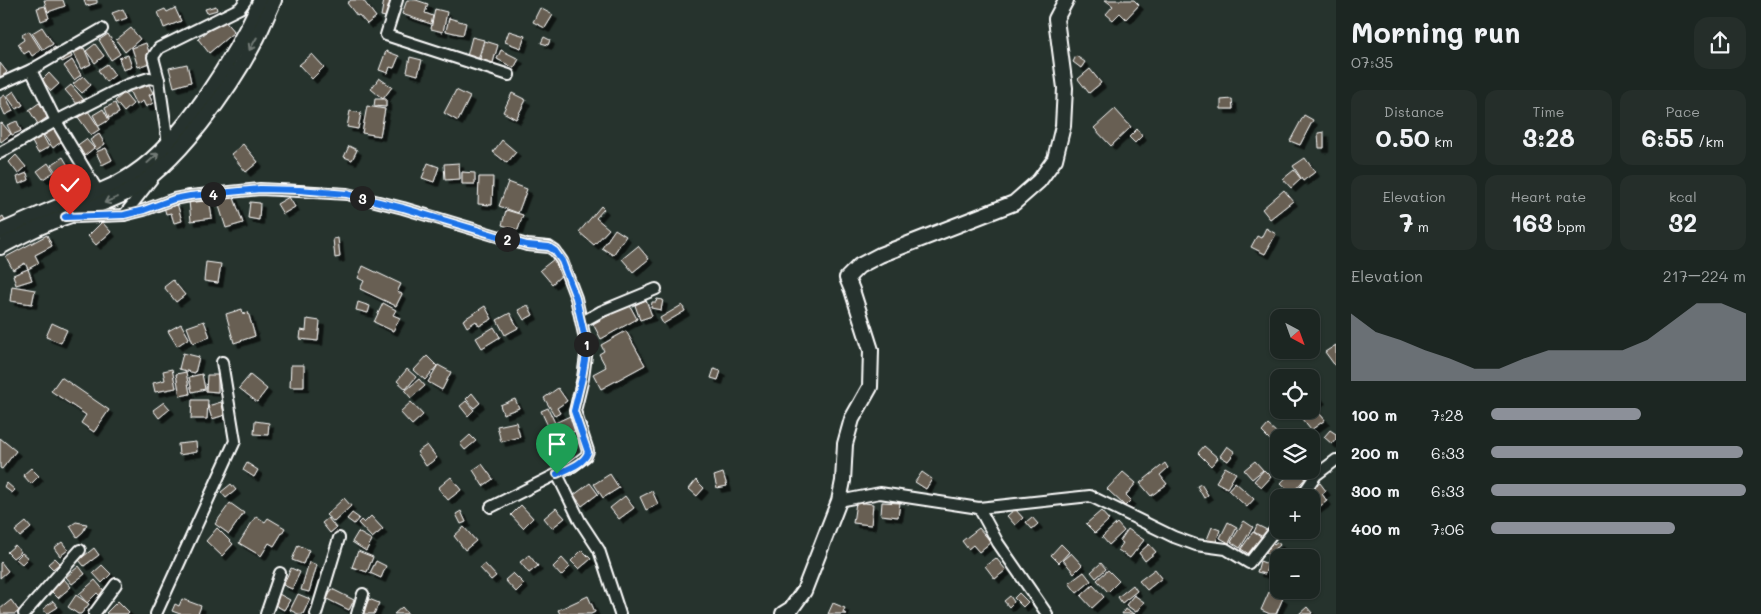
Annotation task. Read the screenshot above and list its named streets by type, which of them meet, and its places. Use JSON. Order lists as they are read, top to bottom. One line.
{"north":"bottom right","page":{"heading":["Morning run","07:35"],"stats":[["Distance","0.50 km"],["Time","3:28"],["Pace","6:55 /km"],["Elevation","7 m"],["Heart rate","163 bpm"],["kcal","32"]],"pins":["4","3","2","1"],"chart":["Elevation","217–224 m"],"map_buttons":["+","−"],"list":[{"name":"100 m","note":"7:28"},{"name":"200 m","note":"6:33"},{"name":"300 m","note":"6:33"},{"name":"400 m","note":"7:06"}]}}
